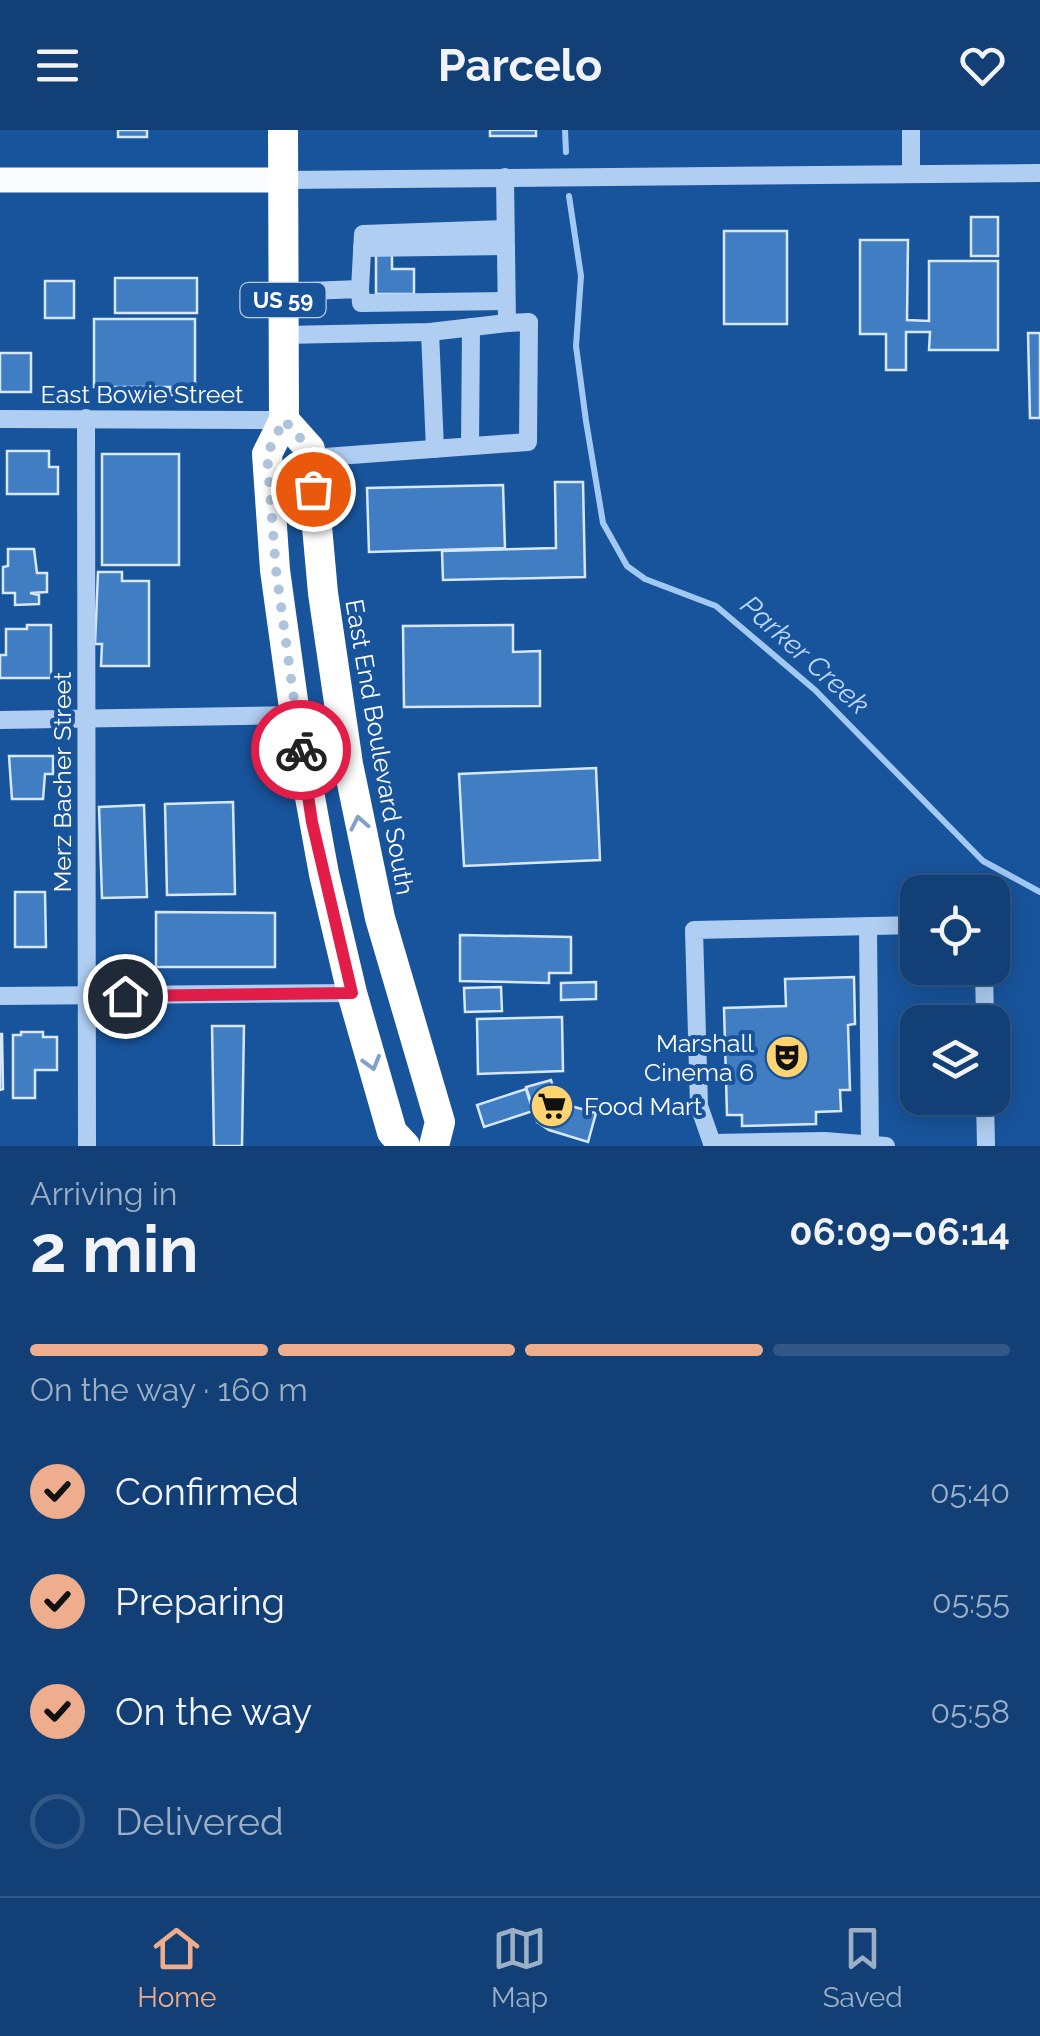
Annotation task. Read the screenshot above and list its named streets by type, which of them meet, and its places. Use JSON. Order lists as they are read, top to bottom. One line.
{"streets":{"highway":["US 59","East End Boulevard South"],"street":["East Bowie Street","Merz Bacher Street"]},"crossings":[["US 59","East Bowie Street"],["East Bowie Street","Merz Bacher Street"]],"water":["Parker Creek"],"places":{"theatre":["Marshall Cinema 6"],"supermarket":["Food Mart"]},"page":{"header":"Parcelo","heading":["2 min","Arriving in","06:09–06:14"],"bar":"On the way · 160 m","list":[["Confirmed","05:40"],["Preparing","05:55"],["On the way","05:58"],"Delivered"],"tabs":["Home","Map","Saved"]}}
